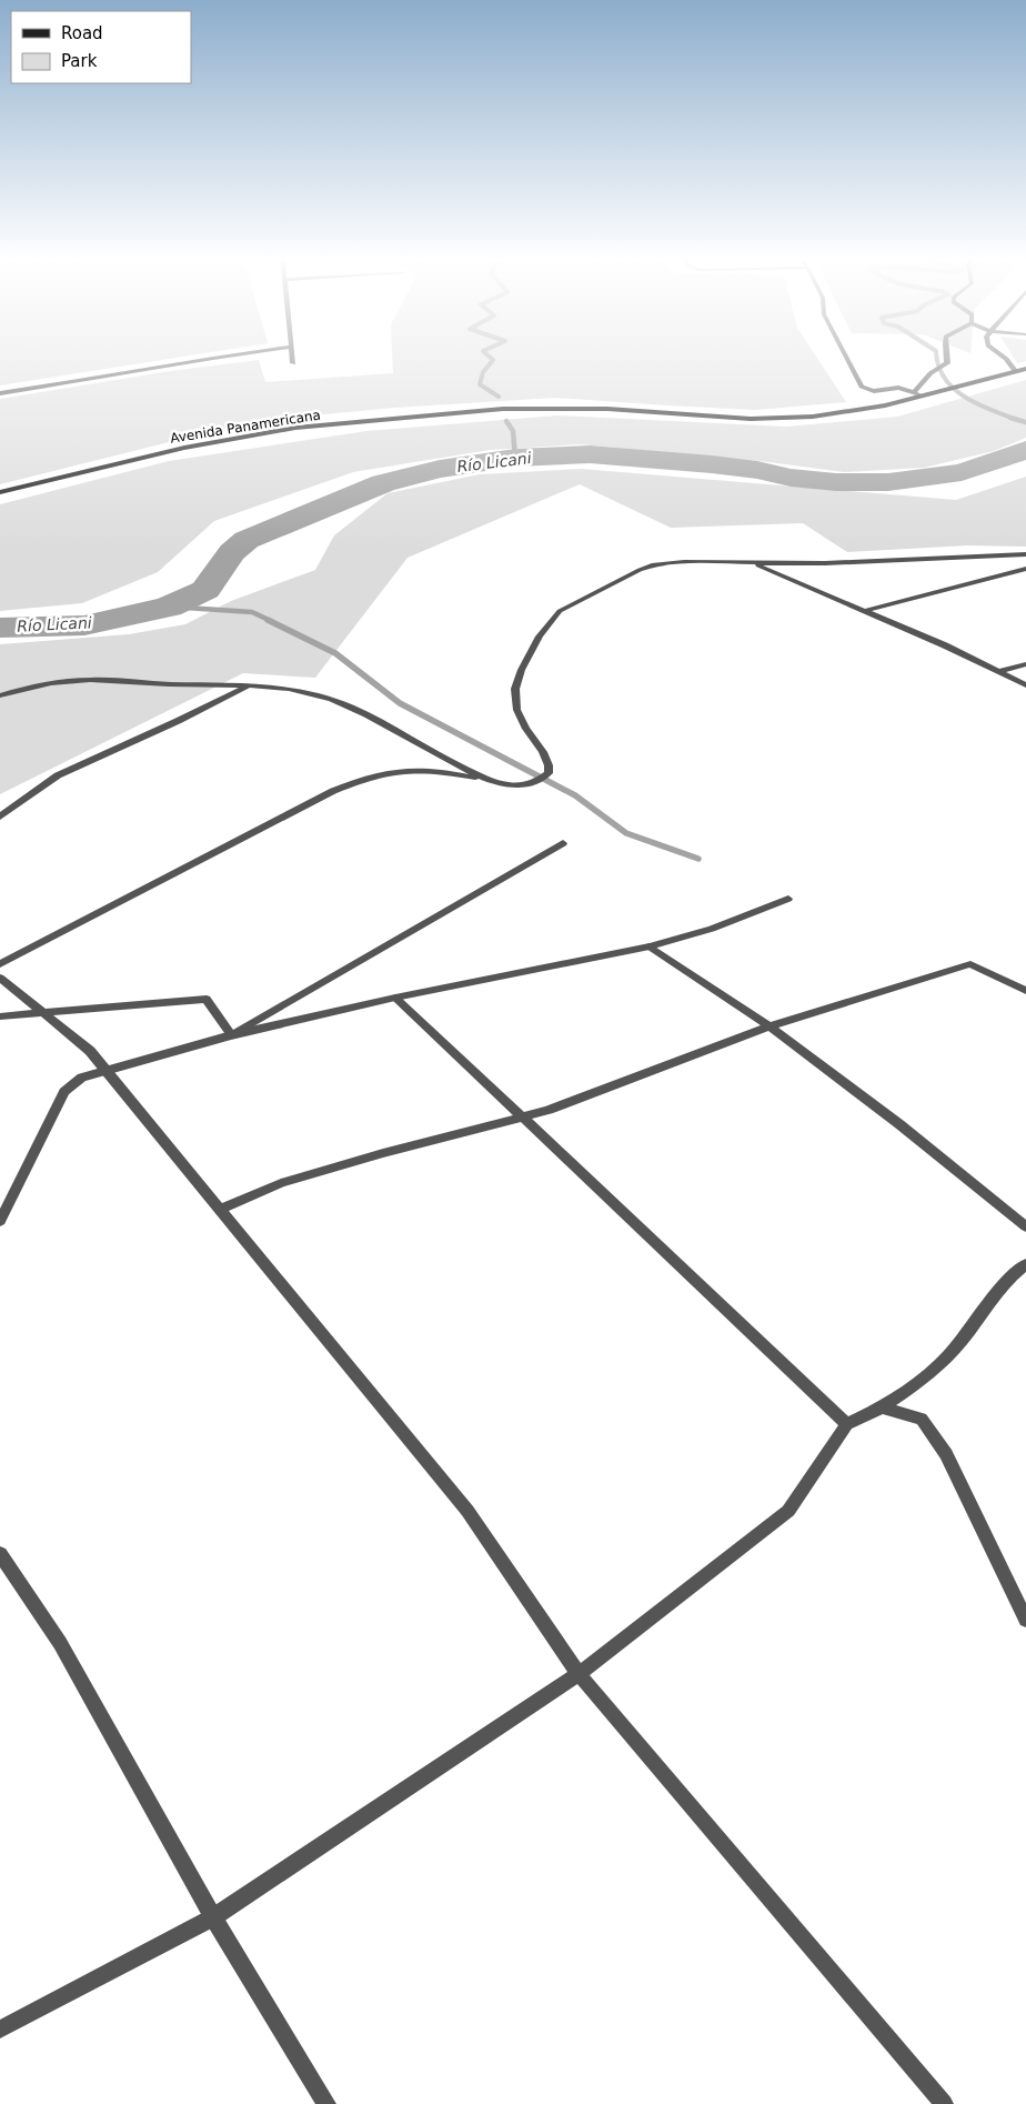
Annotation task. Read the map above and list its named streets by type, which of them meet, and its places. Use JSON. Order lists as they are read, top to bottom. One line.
{"streets":{"main road":["Avenida Panamericana"]},"water":["Río Licani"],"legend":["Road","Park"]}
